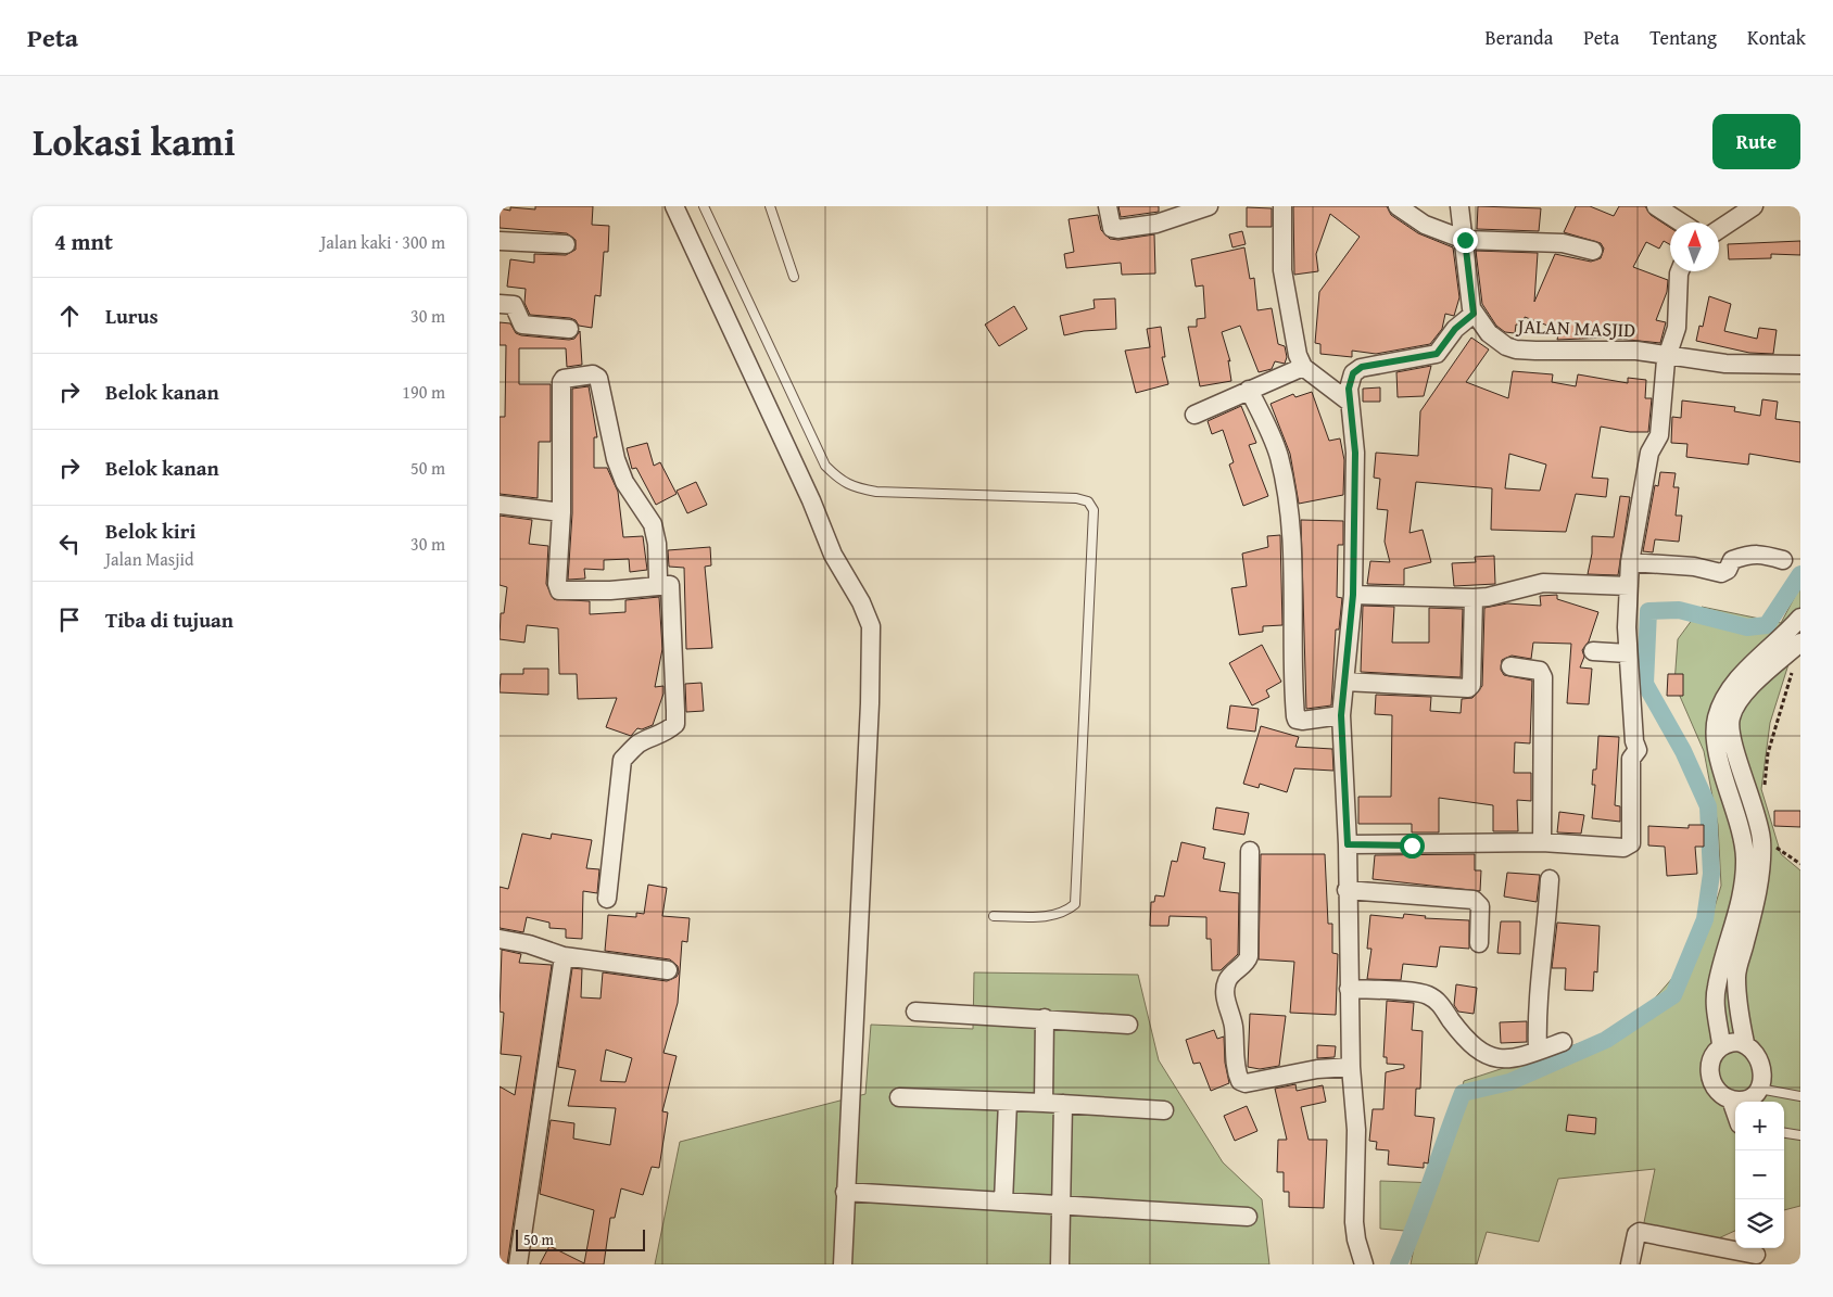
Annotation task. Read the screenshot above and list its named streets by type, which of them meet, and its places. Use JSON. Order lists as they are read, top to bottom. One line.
{"streets":{"street":["JALAN MASJID"]},"scale_bar":"50 m","north":"top","page":{"header":"Peta","nav":["Beranda","Peta","Tentang","Kontak"],"title":"Lokasi kami","buttons":"Rute","heading":["4 mnt","Jalan kaki · 300 m"],"list":[["Lurus","30 m"],["Belok kanan","190 m"],["Belok kanan","50 m"],["Belok kiri","Jalan Masjid","30 m"],"Tiba di tujuan"],"map_buttons":["+","−"],"scale":"50 m"}}
